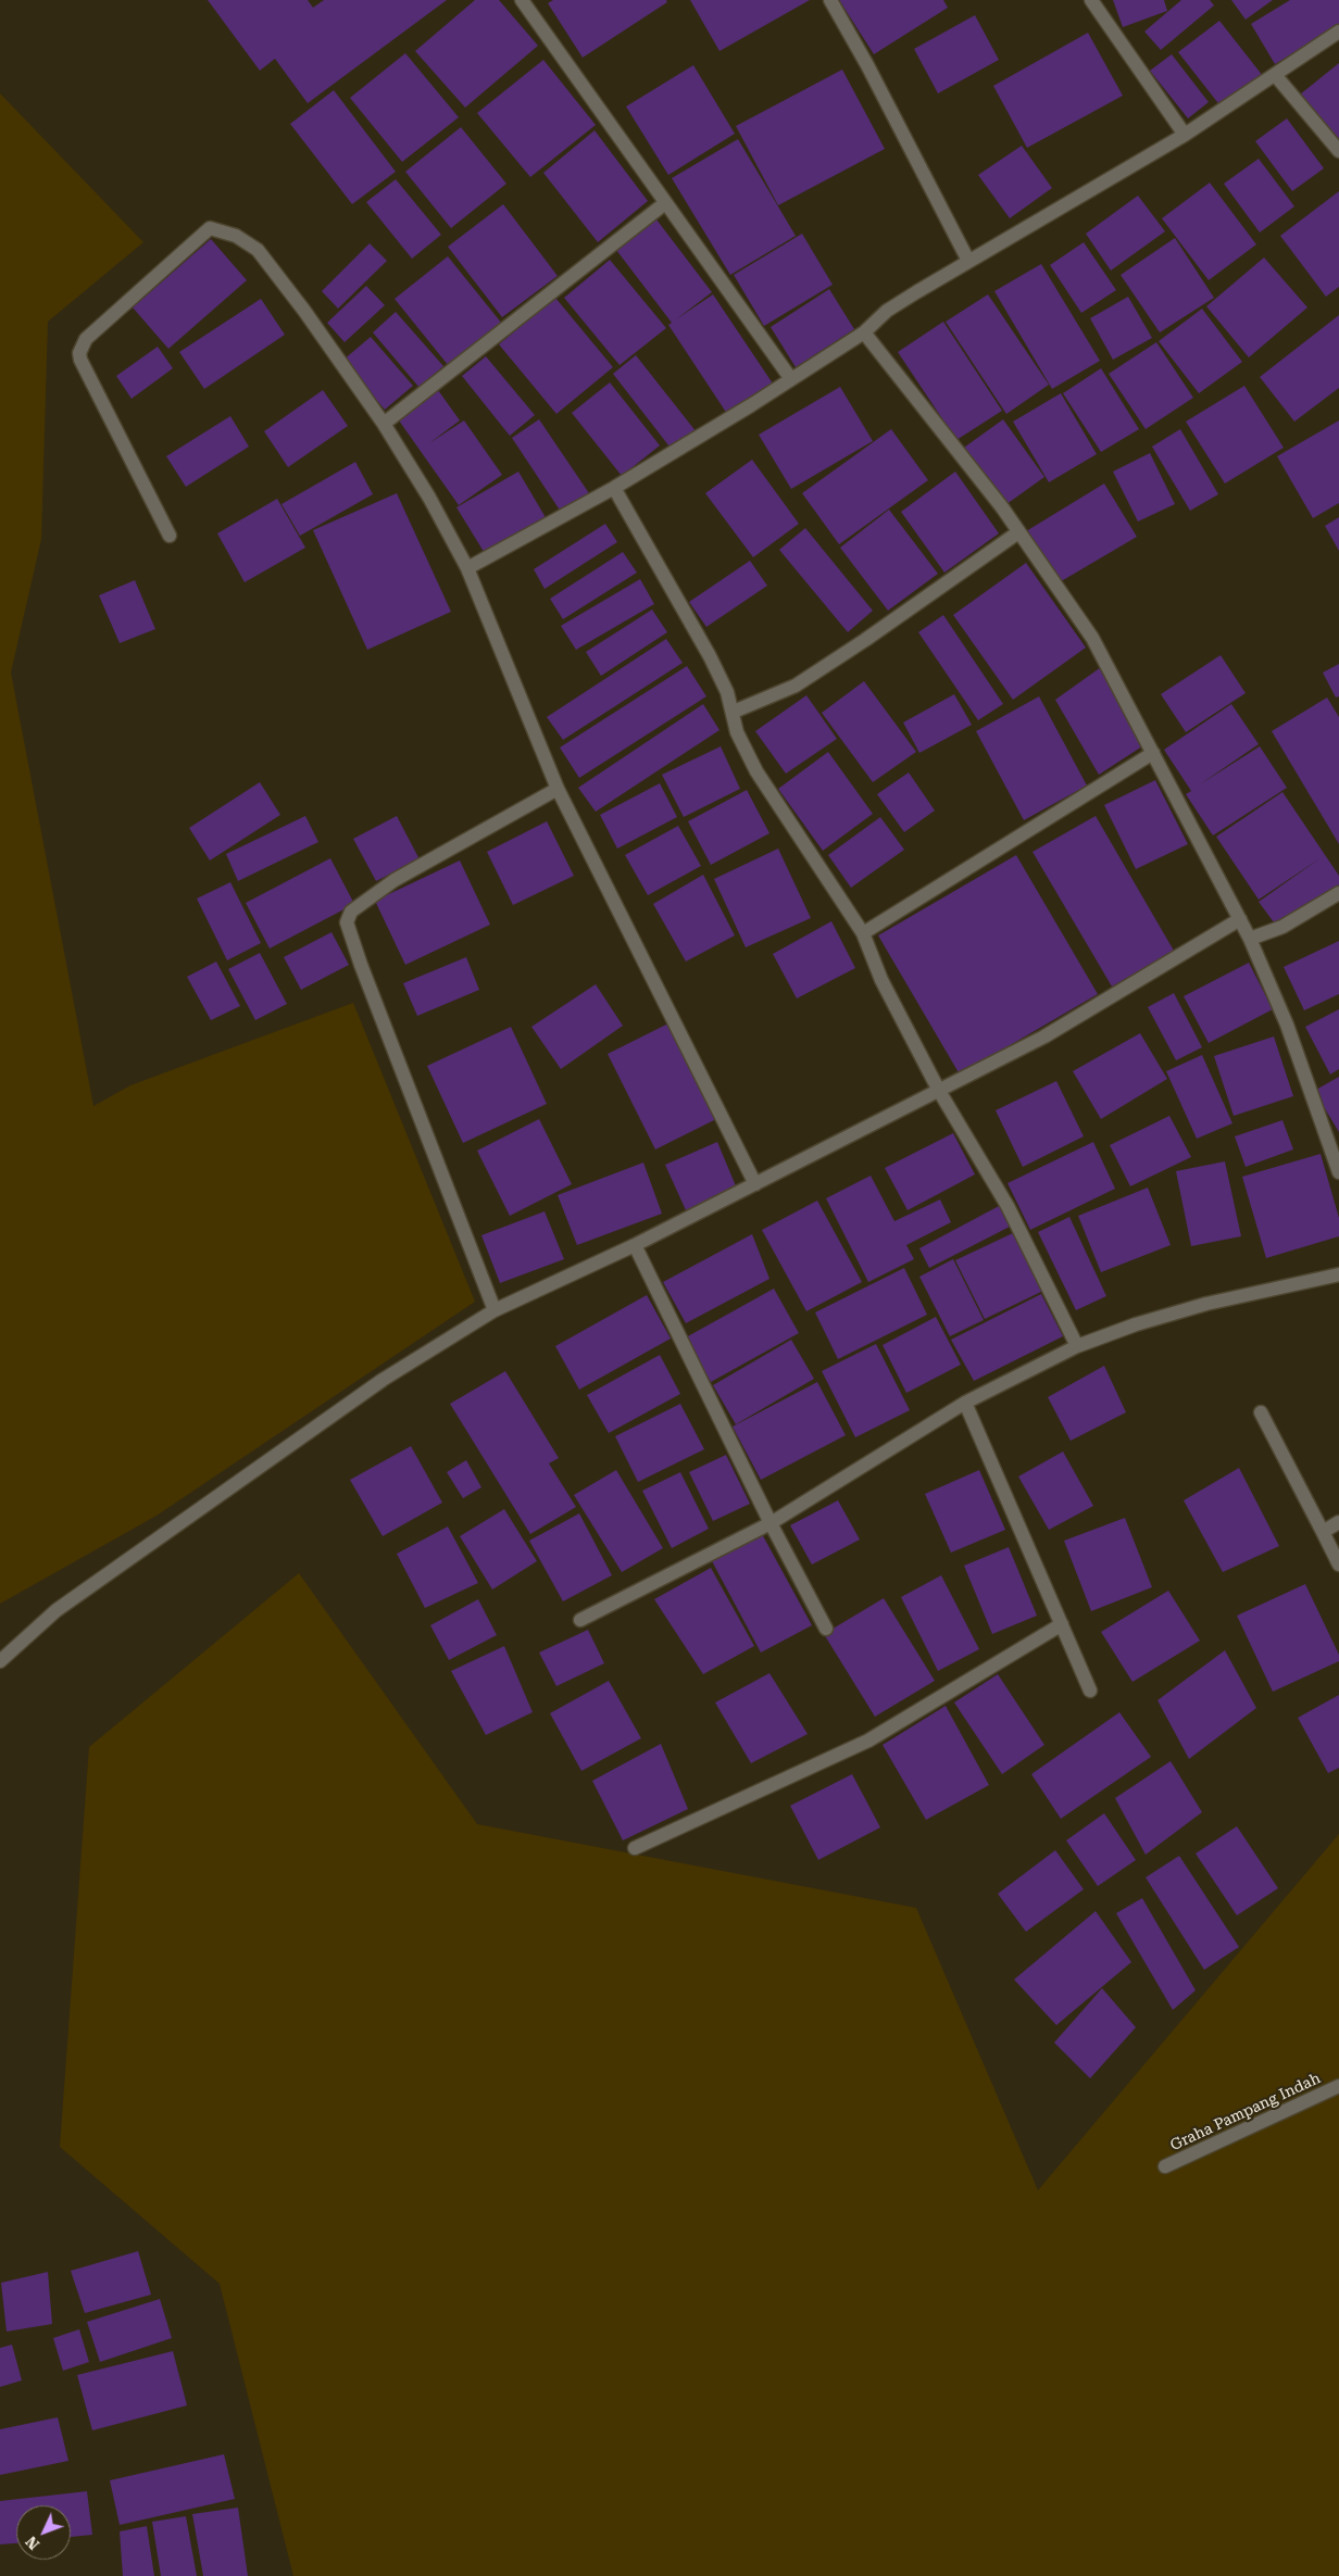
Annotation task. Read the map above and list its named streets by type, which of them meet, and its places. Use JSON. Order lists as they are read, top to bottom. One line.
{"streets":{"street":["Graha Pampang Indah"]},"north":"bottom left"}
